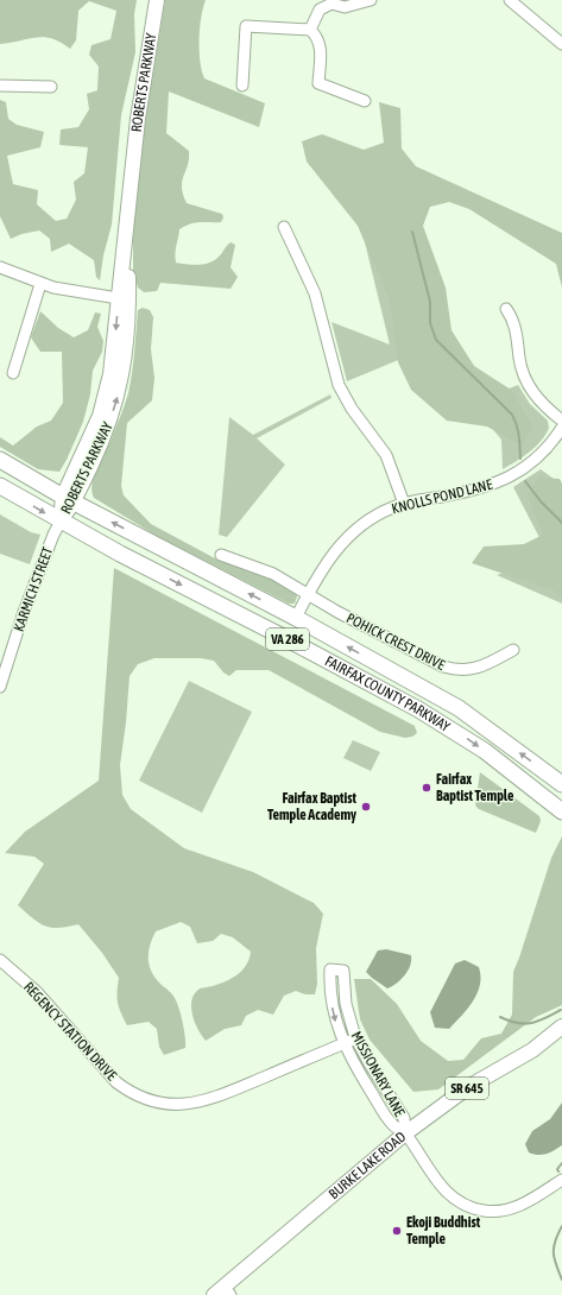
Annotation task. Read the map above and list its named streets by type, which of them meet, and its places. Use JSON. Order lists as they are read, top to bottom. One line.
{"streets":{"highway":["VA 286","FAIRFAX COUNTY PARKWAY"],"main road":["ROBERTS PARKWAY","SR 645","BURKE LAKE ROAD"],"street":["KNOLLS POND LANE","KARMICH STREET","POHICK CREST DRIVE","REGENCY STATION DRIVE","MISSIONARY LANE"]},"crossings":[["ROBERTS PARKWAY","KARMICH STREET"],["ROBERTS PARKWAY","FAIRFAX COUNTY PARKWAY"],["KNOLLS POND LANE","POHICK CREST DRIVE"],["KNOLLS POND LANE","FAIRFAX COUNTY PARKWAY"],["KARMICH STREET","FAIRFAX COUNTY PARKWAY"],["REGENCY STATION DRIVE","MISSIONARY LANE"],["MISSIONARY LANE","BURKE LAKE ROAD"]],"places":["Fairfax Baptist Temple","Fairfax Baptist Temple Academy","Ekoji Buddhist Temple"]}
